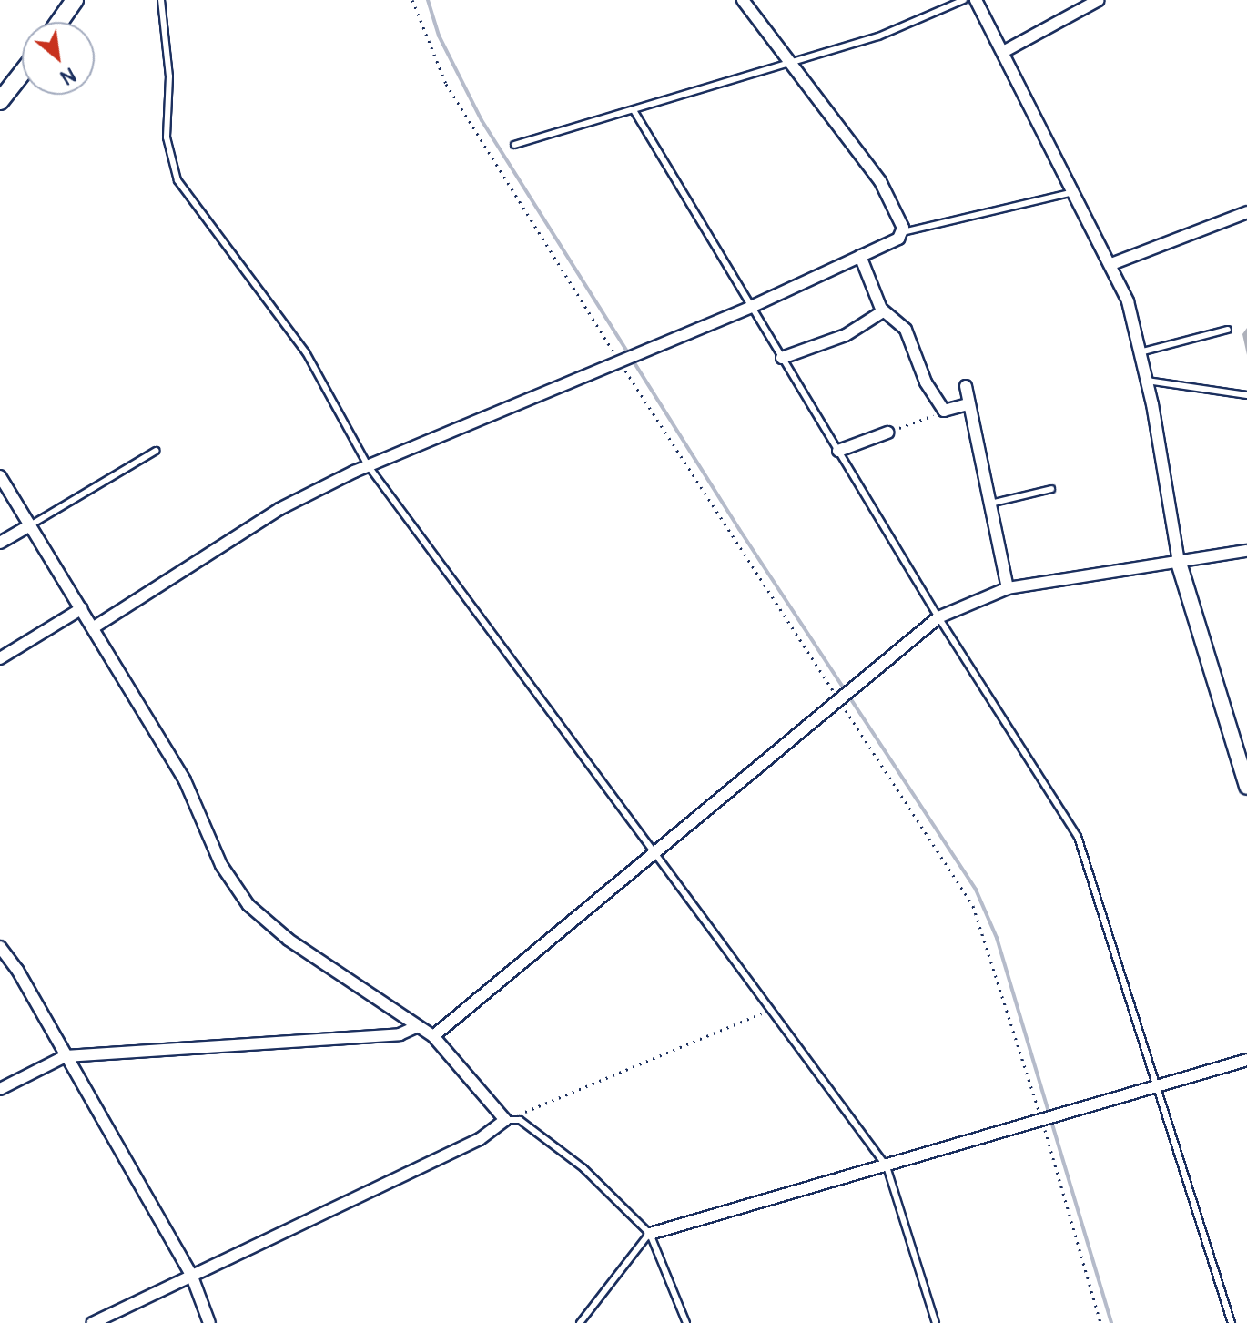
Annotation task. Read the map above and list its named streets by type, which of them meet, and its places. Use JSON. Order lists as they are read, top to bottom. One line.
{"north":"bottom right"}
